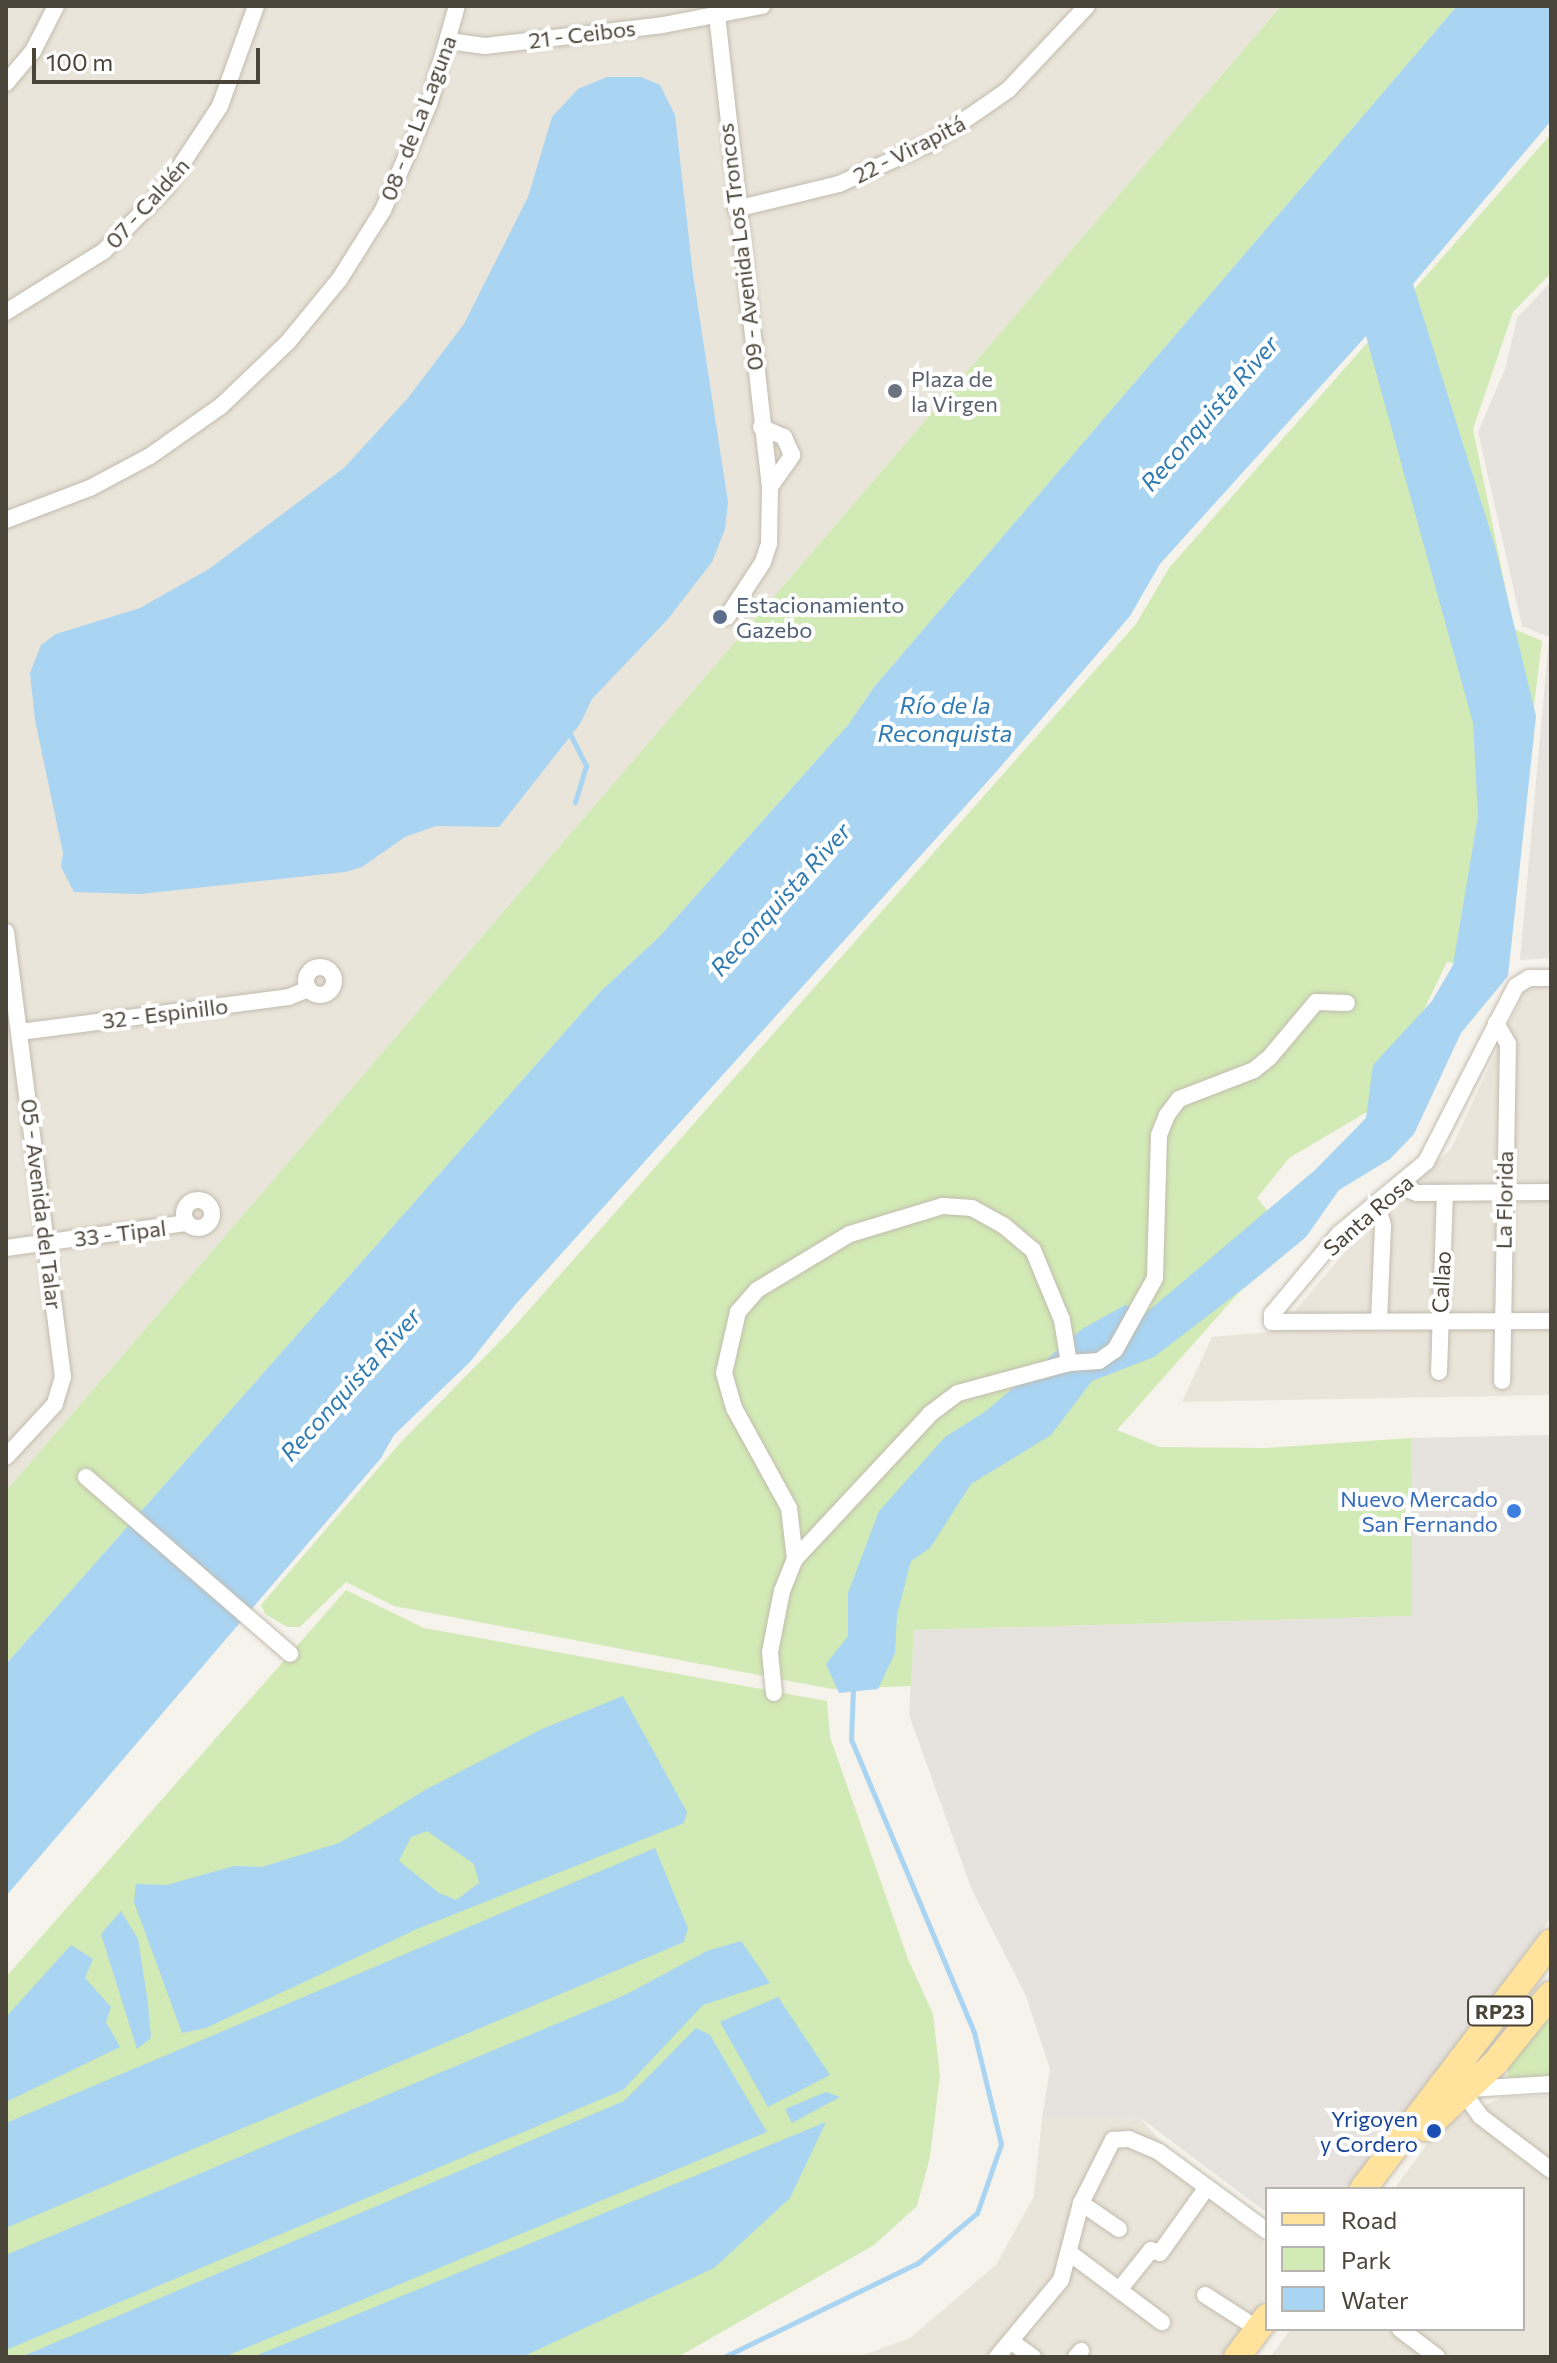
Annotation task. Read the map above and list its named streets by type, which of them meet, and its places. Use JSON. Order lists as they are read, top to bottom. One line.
{"streets":{"main road":["RP23"],"street":["21 - Ceibos","08 - de La Laguna","22 - Virapitá","07 - Caldén","09 - Avenida Los Troncos","32 - Espinillo","La Florida","05 - Avenida del Talar","Santa Rosa","33 - Tipal","Callao"]},"crossings":[["21 - Ceibos","08 - de La Laguna"],["21 - Ceibos","09 - Avenida Los Troncos"],["22 - Virapitá","09 - Avenida Los Troncos"],["32 - Espinillo","05 - Avenida del Talar"],["La Florida","Santa Rosa"],["05 - Avenida del Talar","33 - Tipal"],["Santa Rosa","Callao"]],"water":["Reconquista River","Río de la Reconquista"],"places":["Plaza de la Virgen","Estacionamiento Gazebo","Nuevo Mercado San Fernando","Yrigoyen y Cordero"],"legend":["Road","Park","Water"],"scale_bar":"100 m"}
